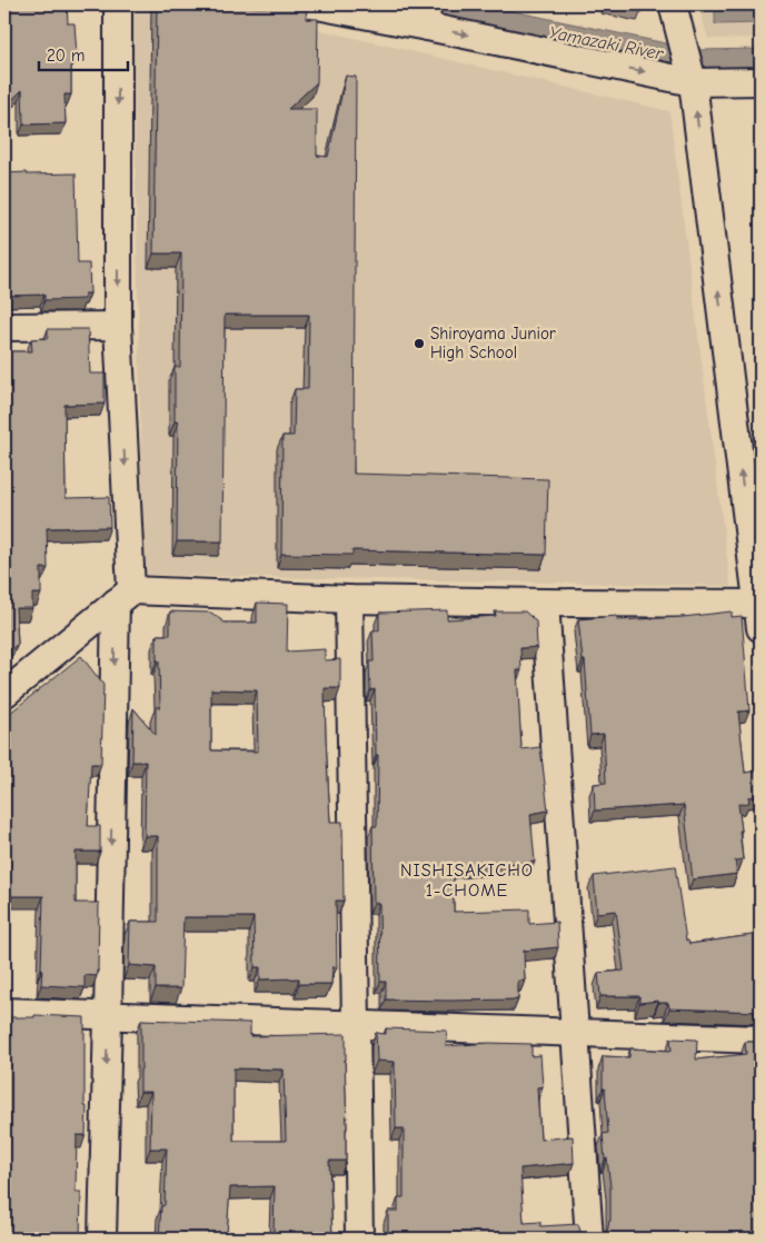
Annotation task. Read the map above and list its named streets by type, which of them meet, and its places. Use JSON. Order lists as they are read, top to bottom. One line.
{"districts":["NISHISAKICHO 1-CHOME"],"water":["Yamazaki River"],"places":["Shiroyama Junior High School"],"scale_bar":"20 m"}
